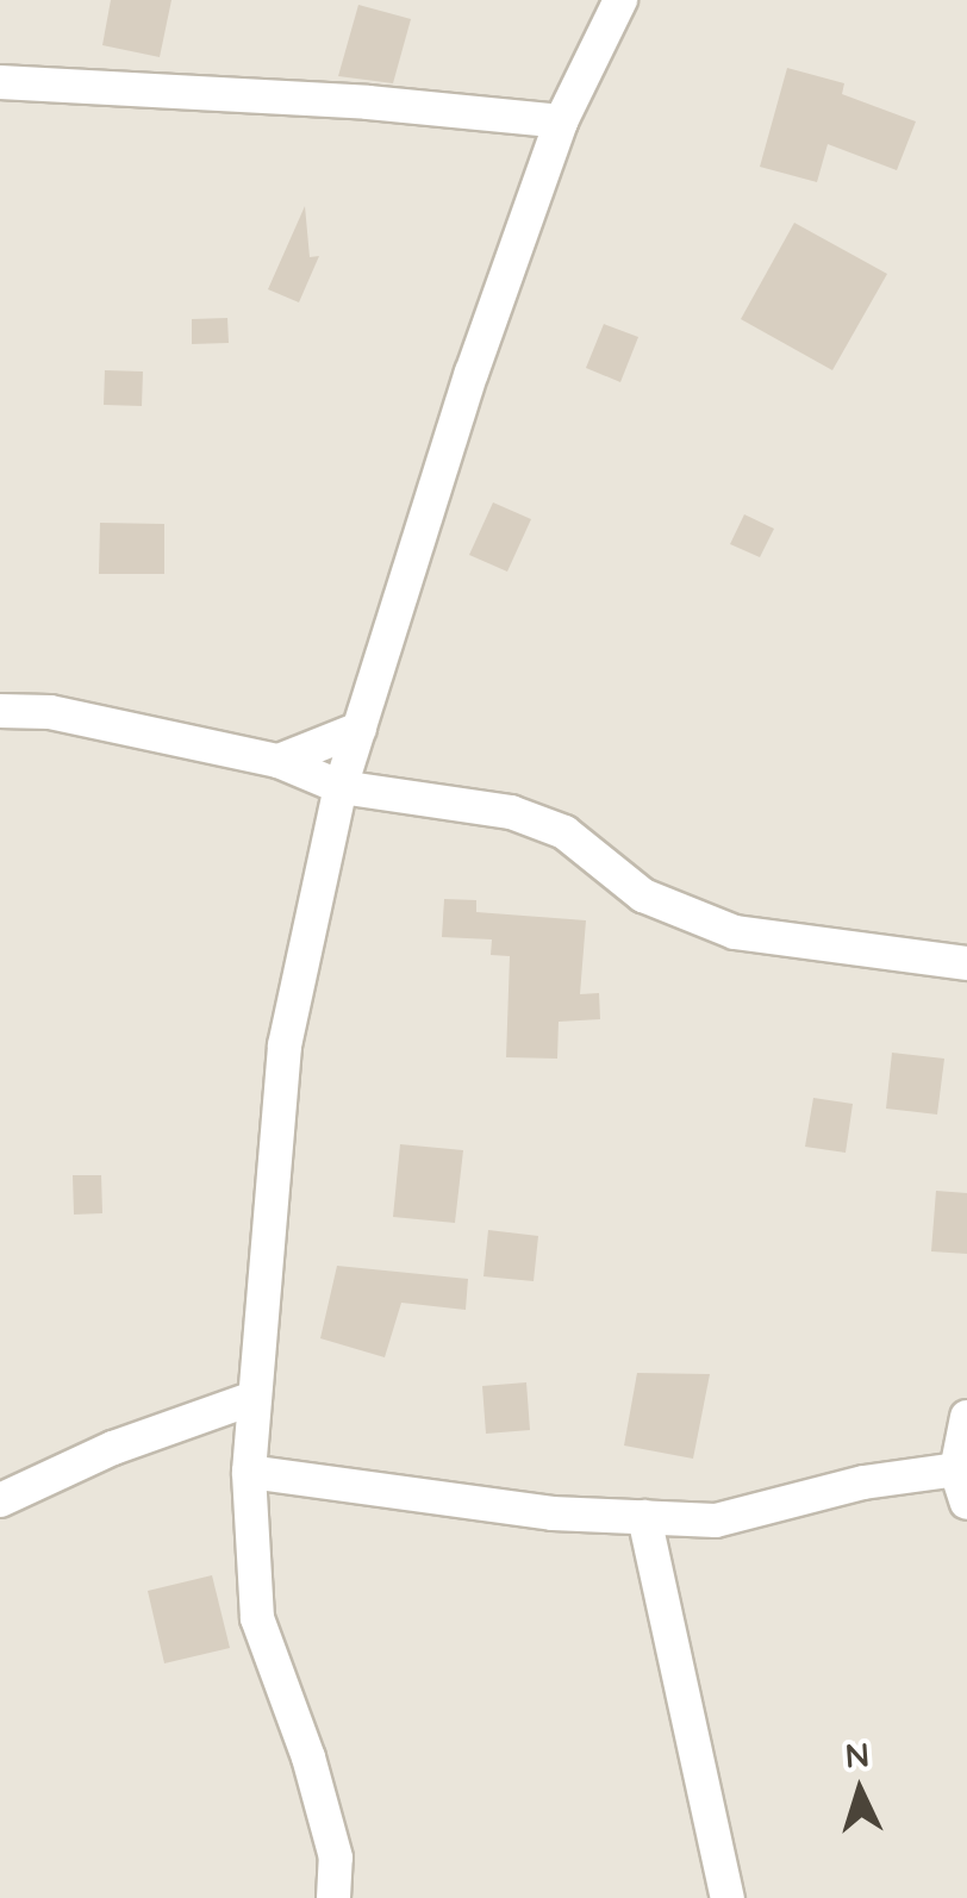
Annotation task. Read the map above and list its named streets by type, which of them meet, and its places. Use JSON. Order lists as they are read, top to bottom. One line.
{"north":"top"}
